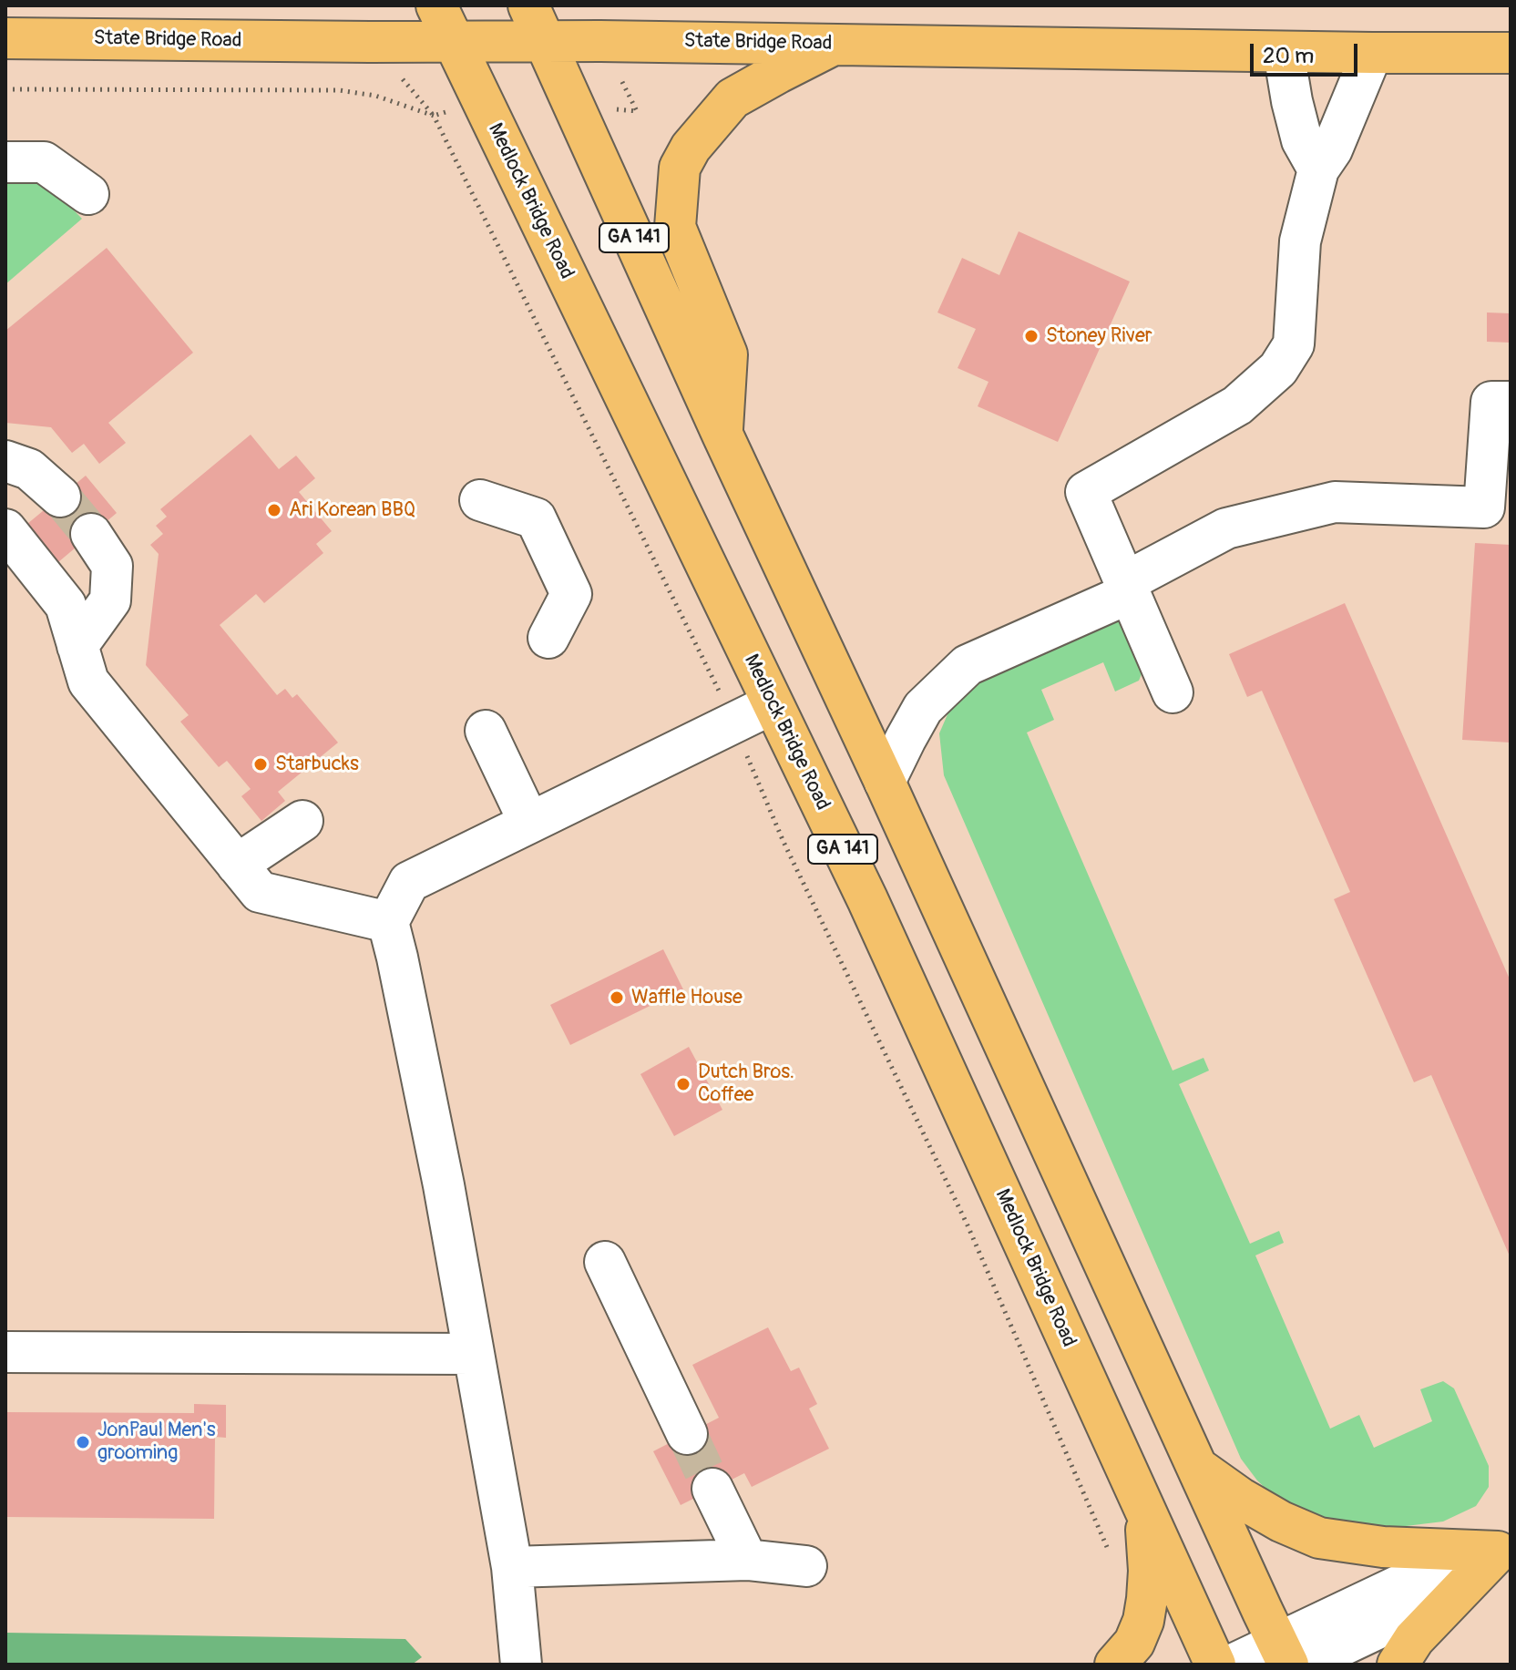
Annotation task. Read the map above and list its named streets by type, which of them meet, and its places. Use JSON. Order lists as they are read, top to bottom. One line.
{"streets":{"highway":["State Bridge Road","Medlock Bridge Road","GA 141"]},"crossings":[["State Bridge Road","Medlock Bridge Road"],["State Bridge Road","GA 141"]],"places":["Stoney River","Ari Korean BBQ","Starbucks","Waffle House","Dutch Bros. Coffee","JonPaul Men's grooming"],"scale_bar":"20 m"}
